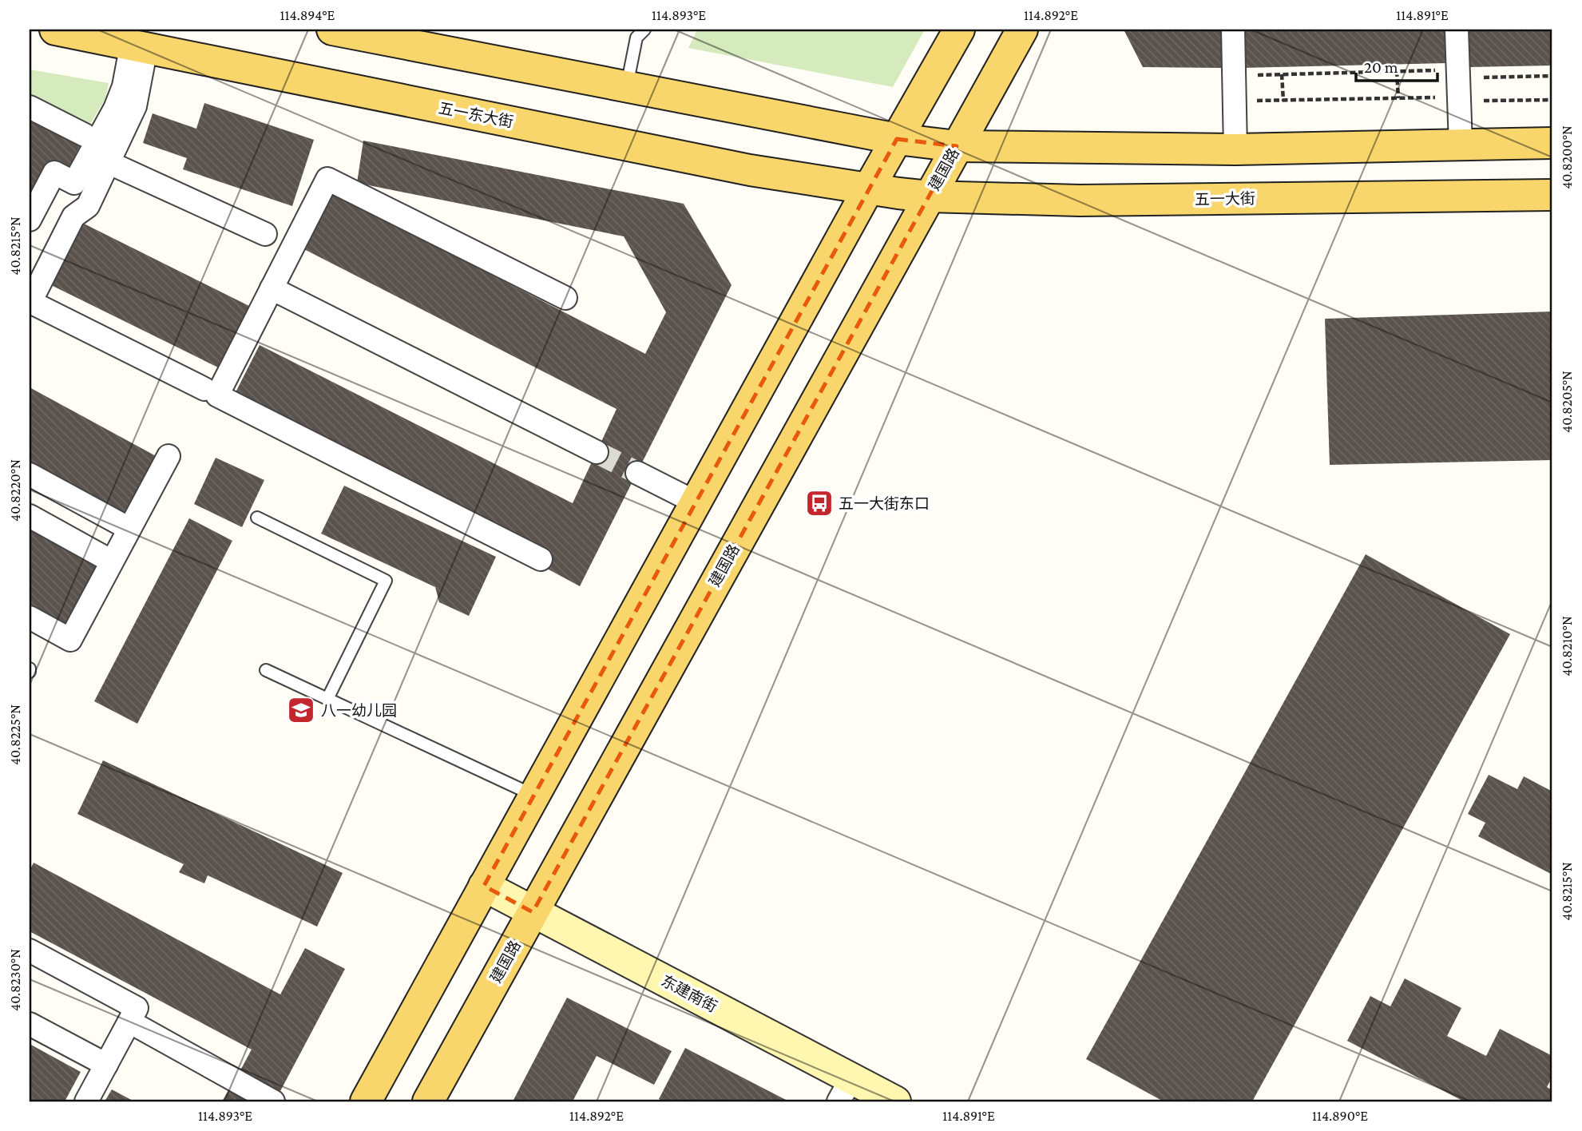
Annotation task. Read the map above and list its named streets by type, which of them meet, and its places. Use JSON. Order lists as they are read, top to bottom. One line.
{"streets":{"main road":["五一东大街","建国路","五一大街"],"street":["东建南街"]},"crossings":[["五一东大街","五一大街"],["建国路","五一大街"],["建国路","东建南街"]],"places":{"bus stop":["五一大街东口"],"school or university":["八一幼儿园"]},"scale_bar":"20 m","coordinates":["114.894°E","114.893°E","114.892°E","114.891°E","40.8200°N","40.8215°N","40.8205°N","40.8220°N","40.8210°N","40.8225°N","40.8230°N","114.890°E"]}
